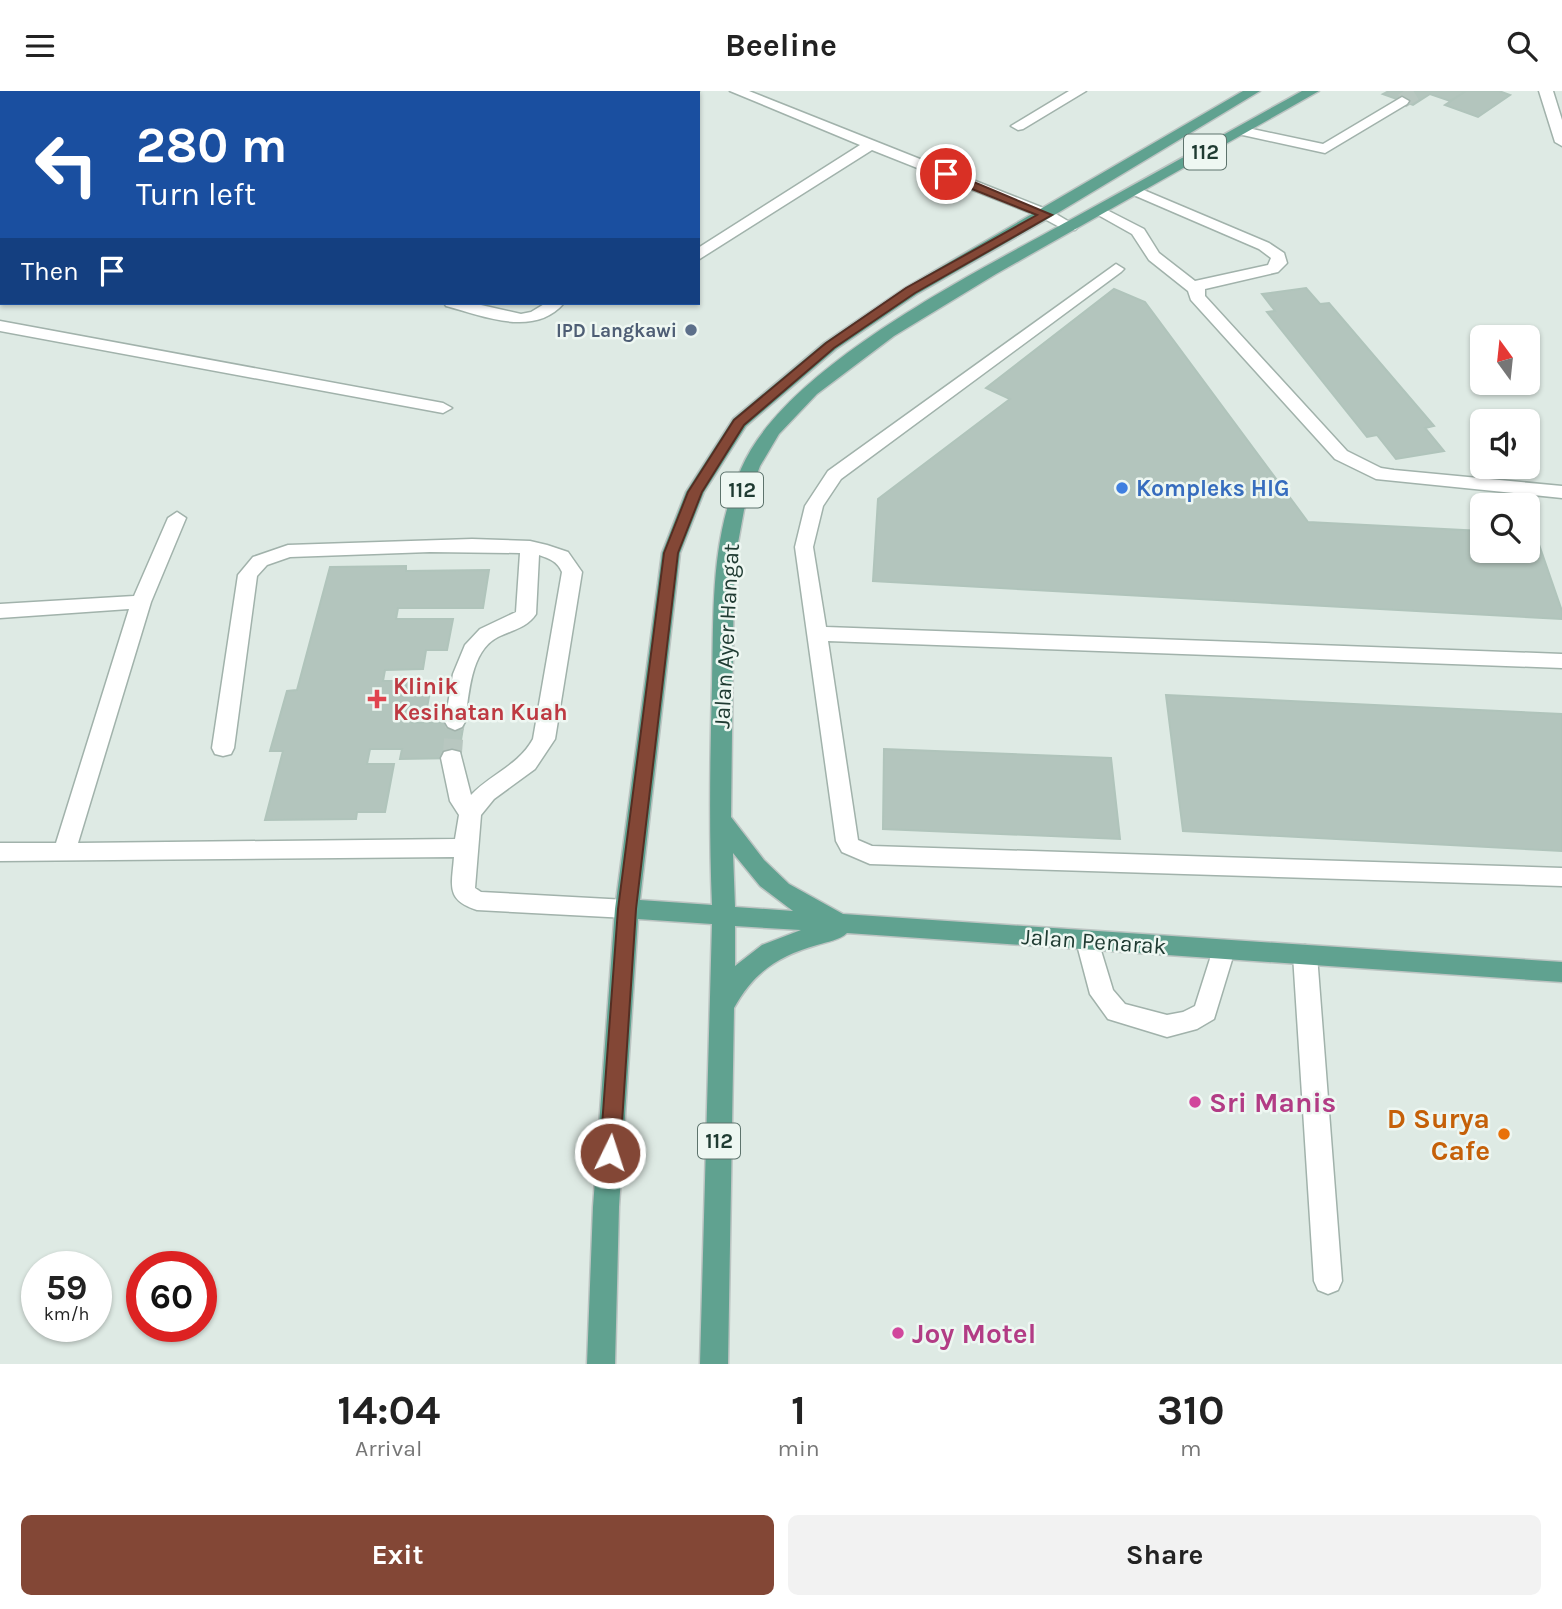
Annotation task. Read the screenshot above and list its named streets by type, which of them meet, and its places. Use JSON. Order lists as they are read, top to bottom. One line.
{"streets":{"main road":["112","Jalan Ayer Hangat","Jalan Penarak"]},"crossings":[["112","Jalan Penarak"],["Jalan Ayer Hangat","Jalan Penarak"]],"places":{"other":["IPD Langkawi","Kompleks HIG","Sri Manis","D Surya Cafe","Joy Motel"],"health":["Klinik Kesihatan Kuah"]},"north":"top","page":{"header":"Beeline","turn":["280 m","Turn left"],"then":"Then","speed":"59 km/h","limit":"60","eta":["14:04","Arrival","1","min","310","m"],"buttons":["Exit","Share"]}}
